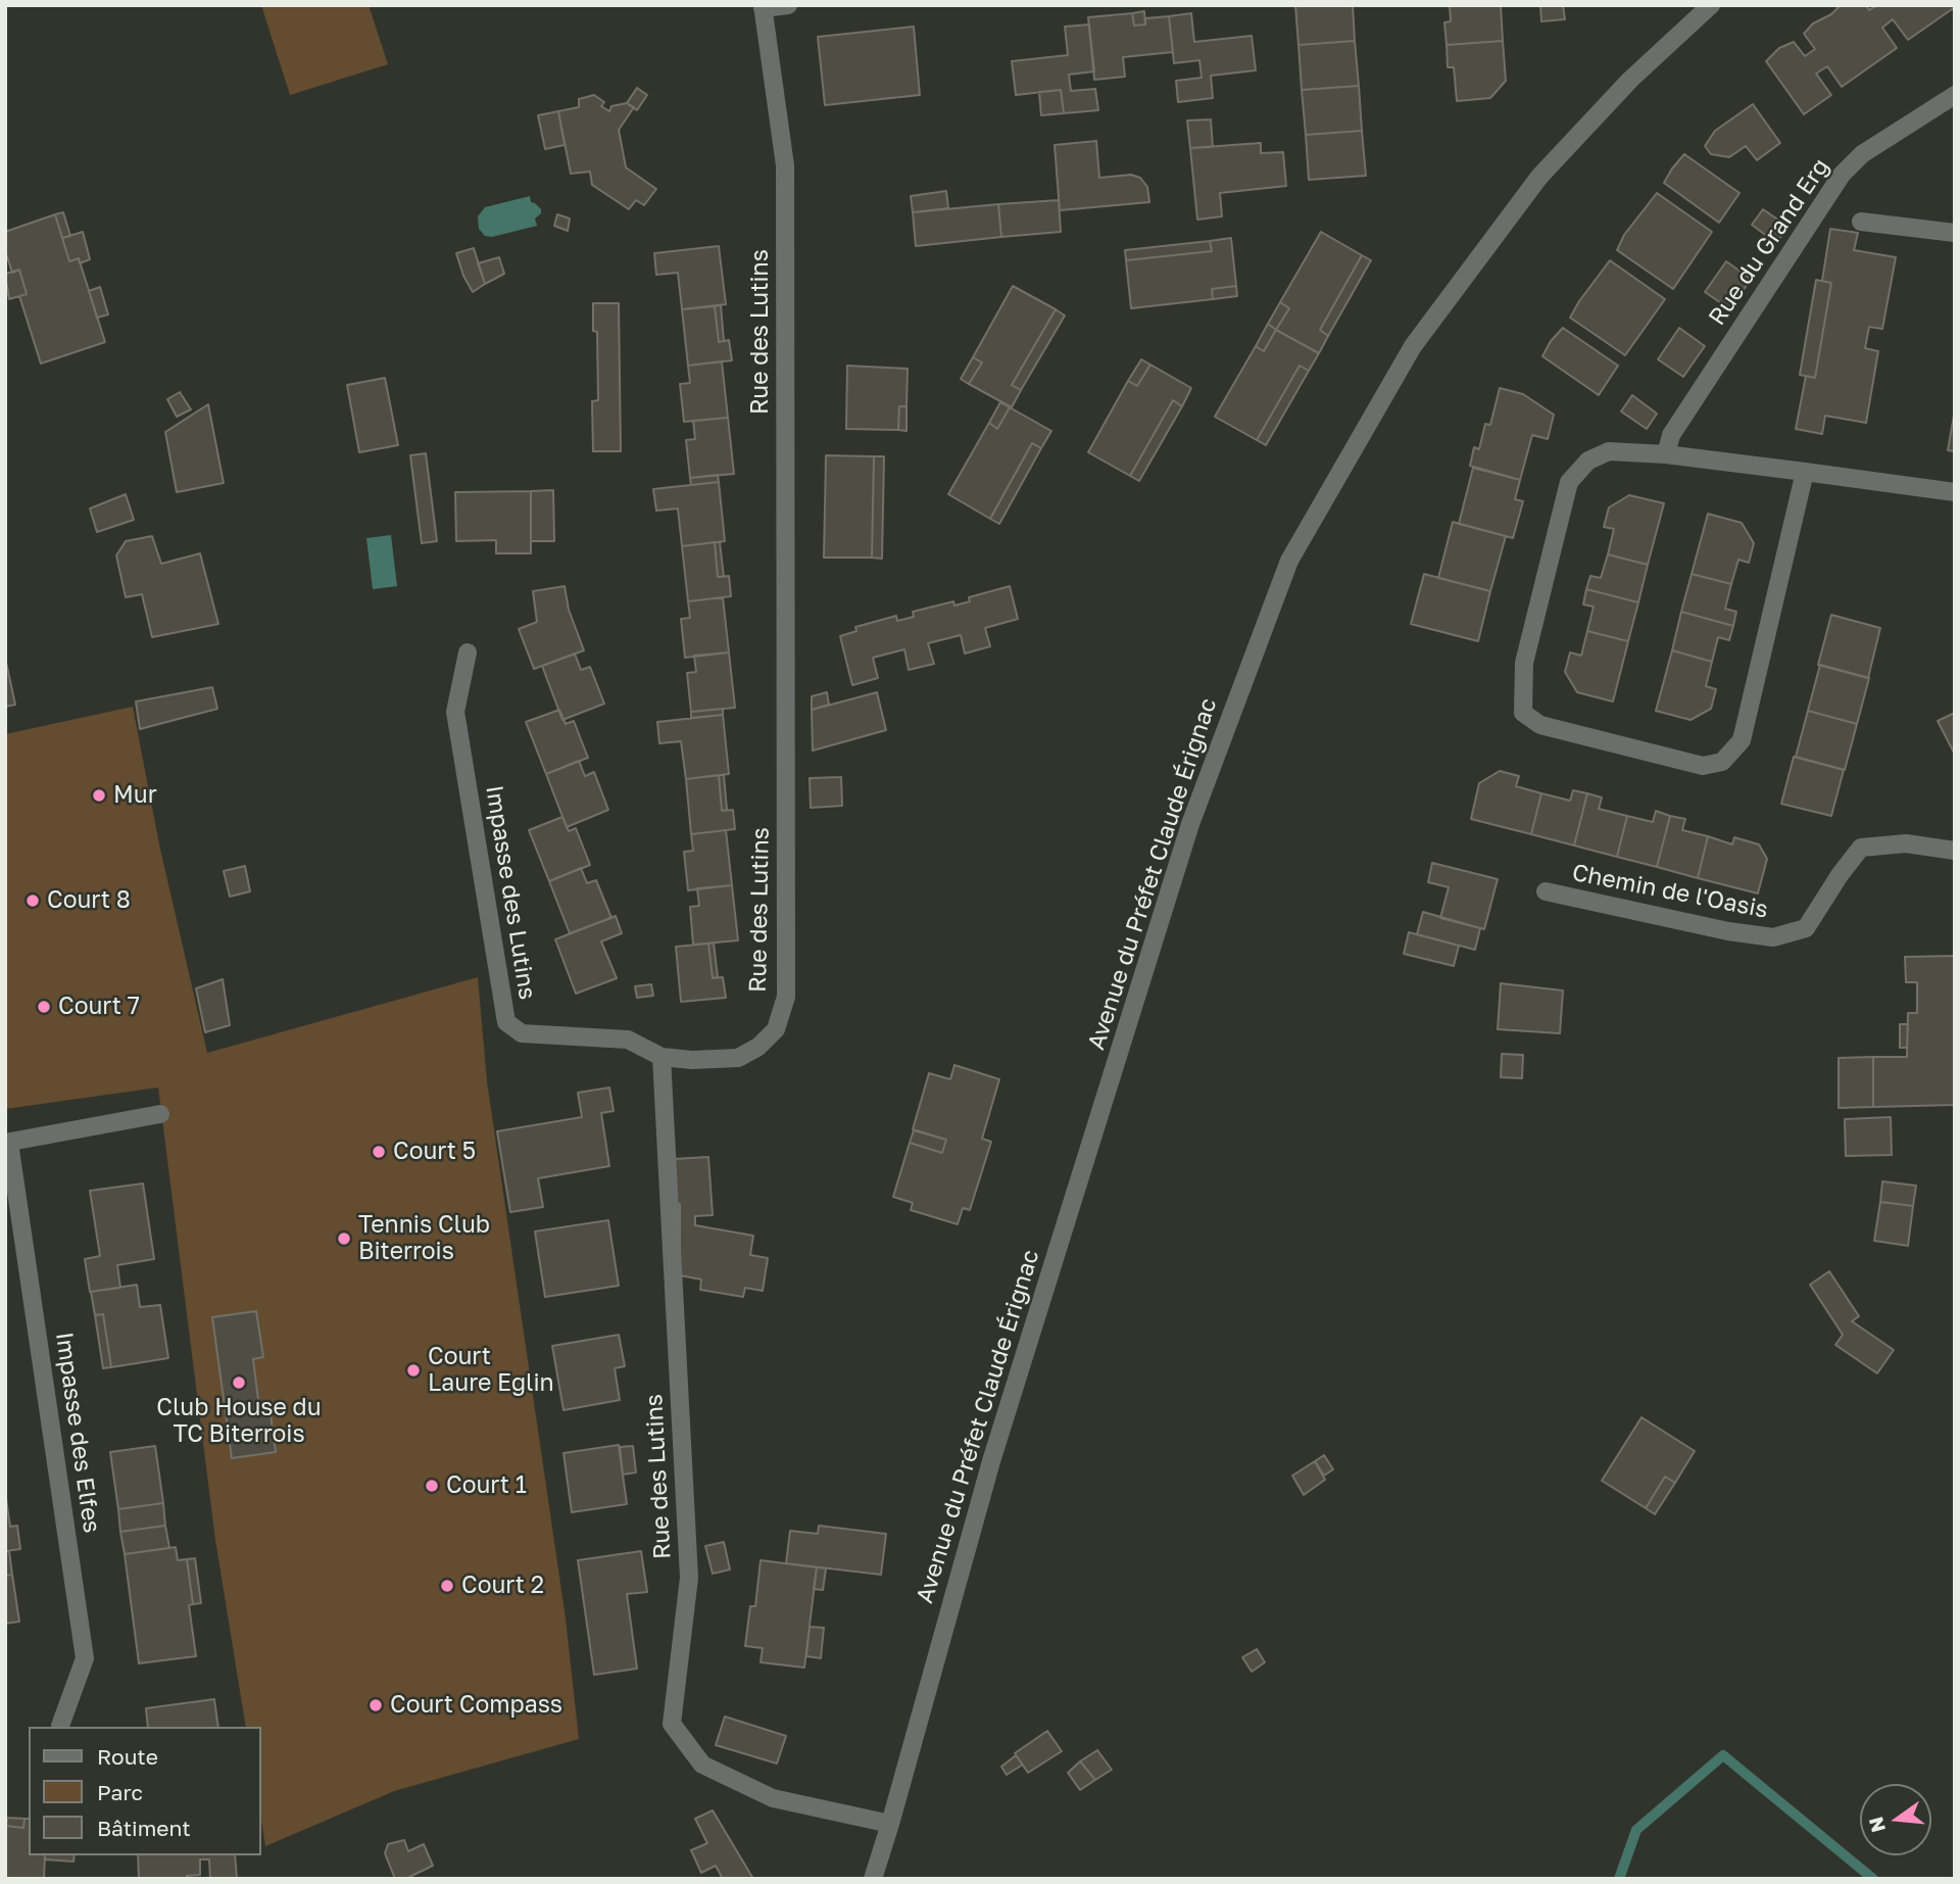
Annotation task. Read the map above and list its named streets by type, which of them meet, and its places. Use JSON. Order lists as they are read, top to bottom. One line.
{"streets":{"street":["Rue du Grand Erg","Rue des Lutins","Avenue du Préfet Claude Érignac","Chemin de l'Oasis","Impasse des Lutins","Impasse des Elfes"]},"crossings":[["Rue des Lutins","Avenue du Préfet Claude Érignac"],["Rue des Lutins","Impasse des Lutins"]],"places":["Mur","Court 8","Court 7","Court 5","Tennis Club Biterrois","Court Laure Eglin","Club House du TC Biterrois","Court 1","Court 2","Court Compass"],"legend":["Route","Parc","Bâtiment"],"north":"left"}
